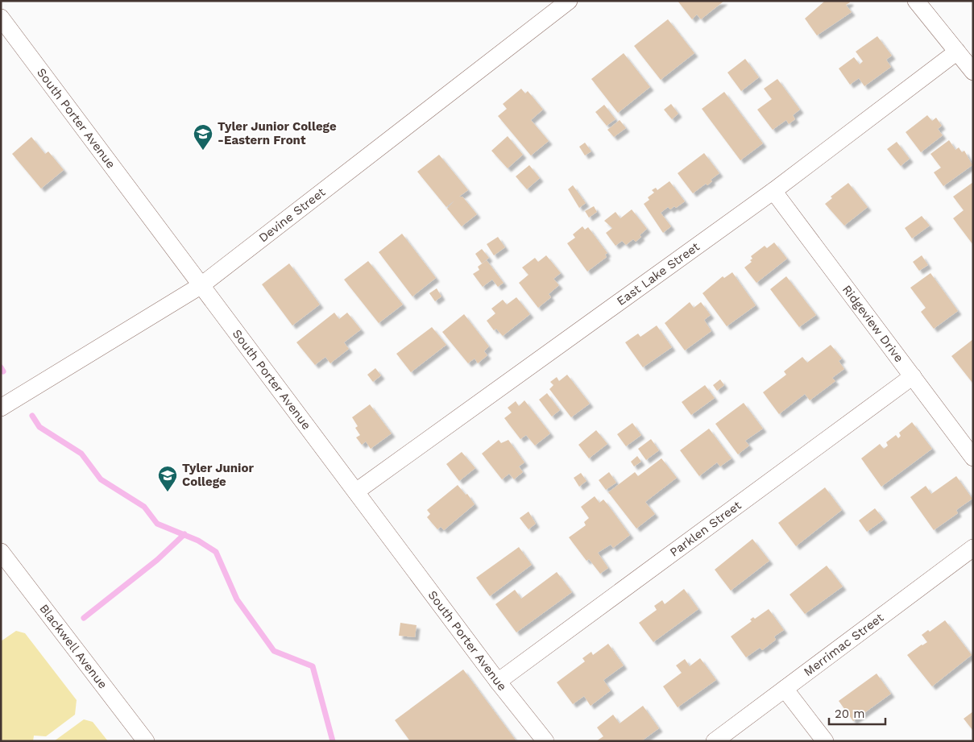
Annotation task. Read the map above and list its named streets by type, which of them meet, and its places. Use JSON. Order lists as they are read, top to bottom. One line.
{"streets":{"street":["South Porter Avenue","Devine Street","East Lake Street","Ridgeview Drive","Parklen Street","Merrimac Street","Blackwell Avenue"]},"crossings":[["South Porter Avenue","Devine Street"],["South Porter Avenue","East Lake Street"],["South Porter Avenue","Parklen Street"],["East Lake Street","Ridgeview Drive"],["Ridgeview Drive","Parklen Street"]],"places":{"school or university":["Tyler Junior College -Eastern Front","Tyler Junior College"]},"scale_bar":"20 m"}
